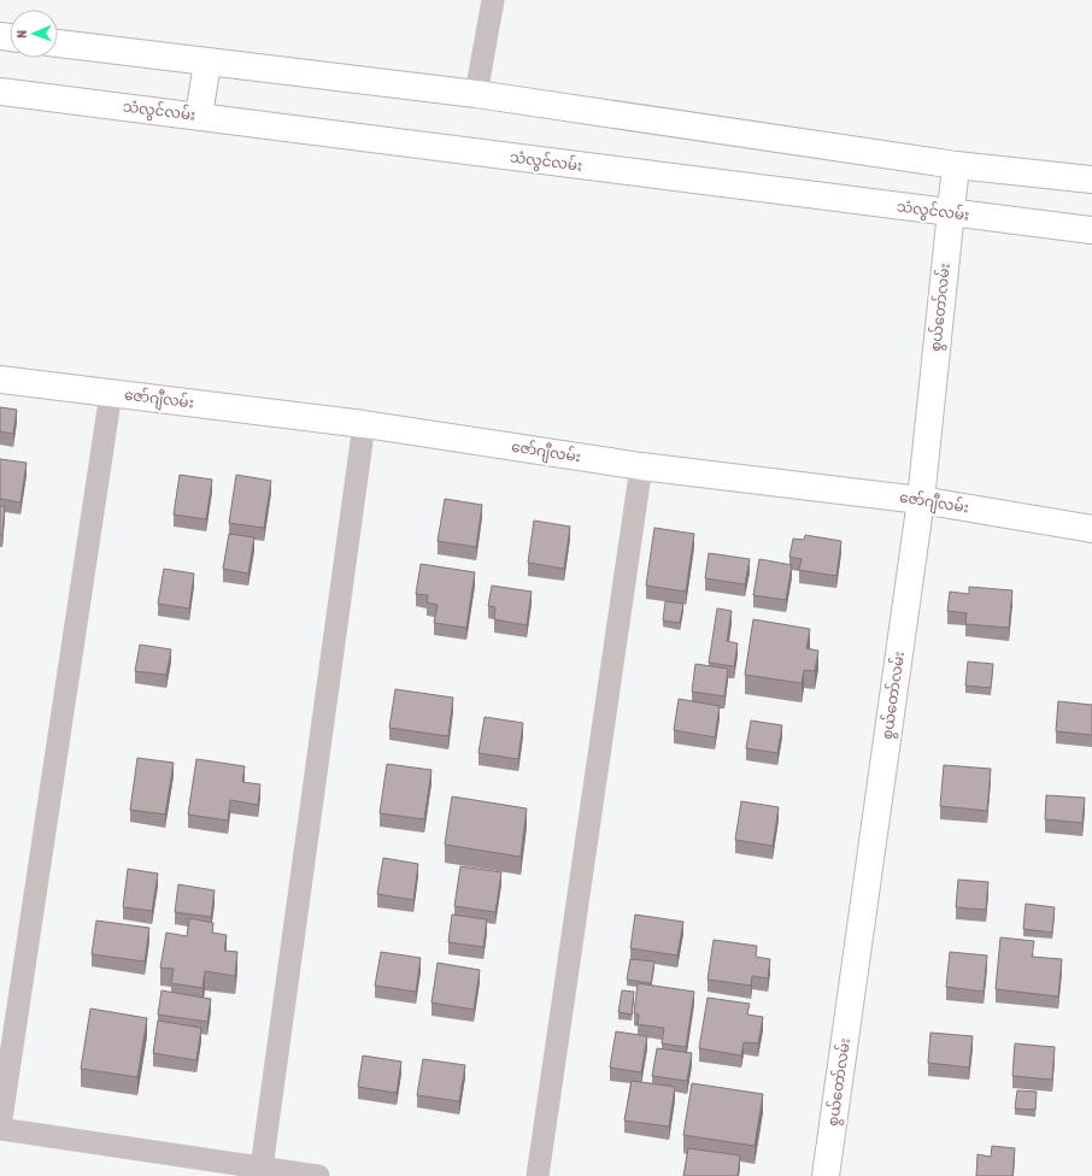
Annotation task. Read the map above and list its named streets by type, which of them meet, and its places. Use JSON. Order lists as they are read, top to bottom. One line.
{"streets":{"main road":["သံလွင်လမ်း","စွယ်တော်လမ်း","ဇော်ဂျီလမ်း"]},"crossings":[["သံလွင်လမ်း","စွယ်တော်လမ်း"],["စွယ်တော်လမ်း","ဇော်ဂျီလမ်း"]],"north":"left"}
